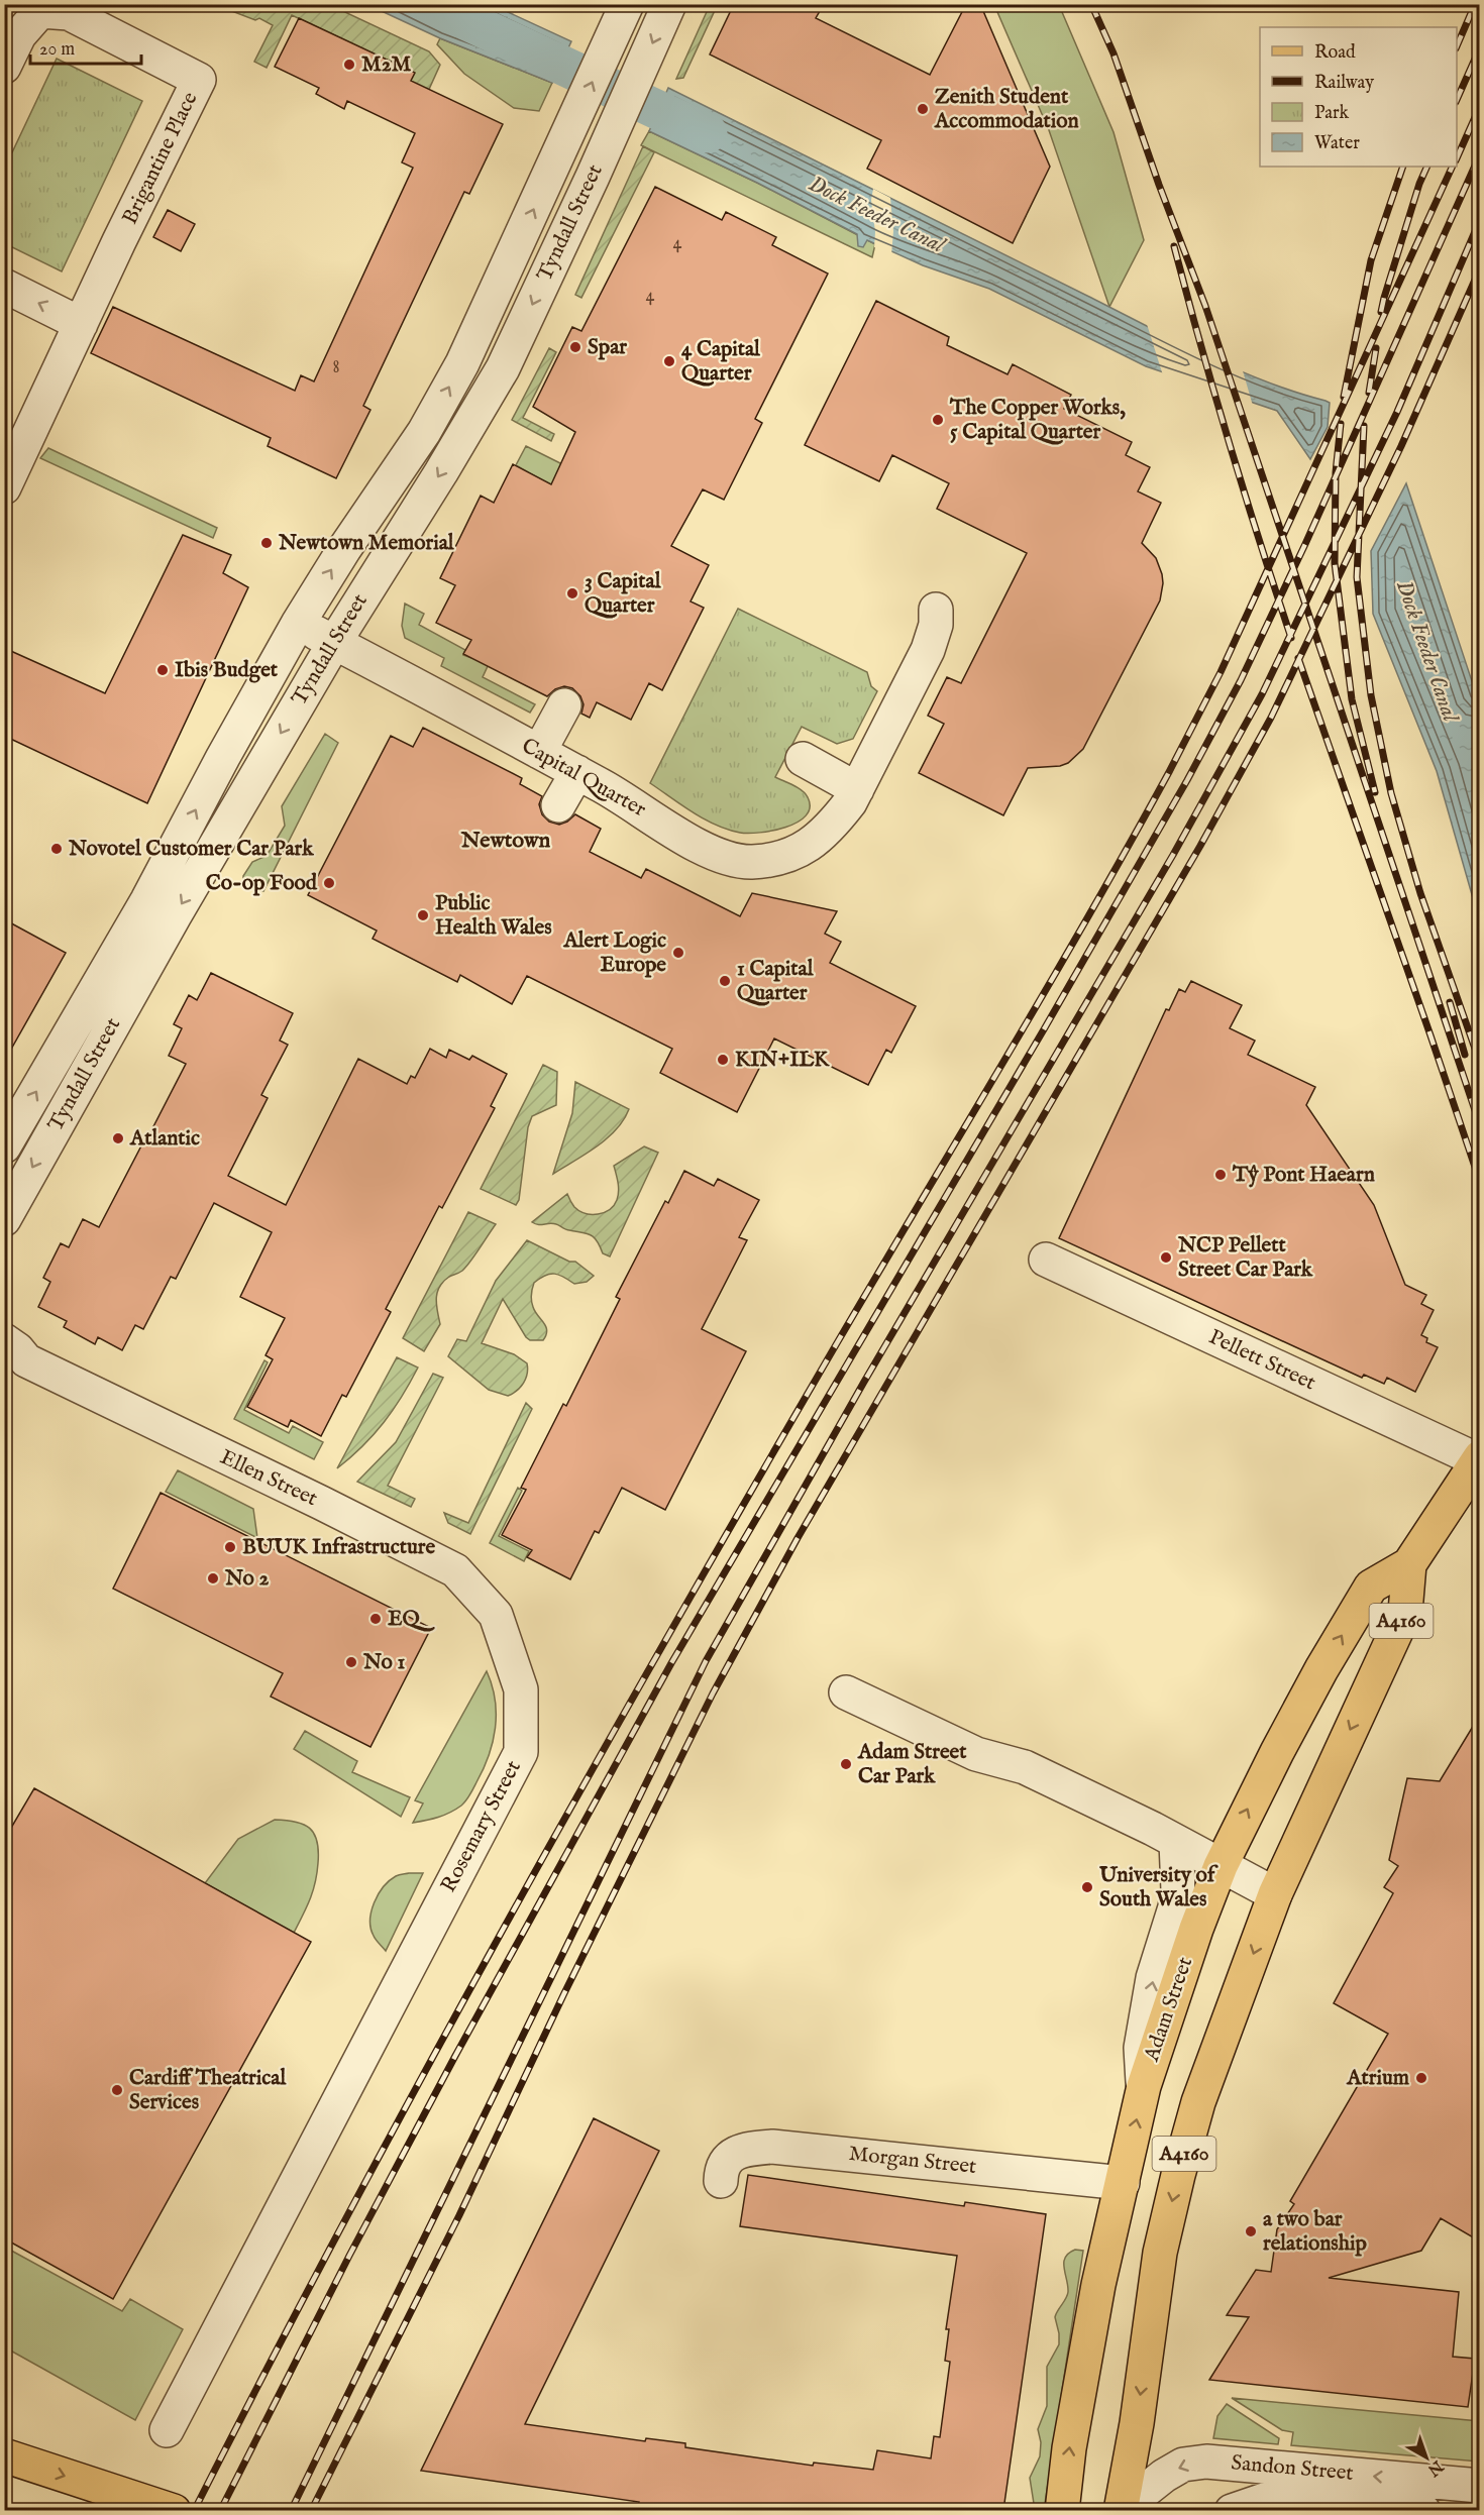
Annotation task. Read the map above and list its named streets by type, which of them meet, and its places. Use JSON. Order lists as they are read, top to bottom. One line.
{"streets":{"main road":["A4160","Adam Street"],"street":["Brigantine Place","Tyndall Street","Capital Quarter","Pellett Street","Ellen Street","Rosemary Street","Morgan Street","Sandon Street"]},"crossings":[["Tyndall Street","Capital Quarter"],["Pellett Street","Adam Street"],["Ellen Street","Rosemary Street"],["Adam Street","Morgan Street"],["Adam Street","Sandon Street"]],"districts":["Newtown"],"water":["Dock Feeder Canal"],"places":["M2M","Zenith Student Accommodation","Spar","4 Capital Quarter","The Copper Works, 5 Capital Quarter","Newtown Memorial","3 Capital Quarter","Ibis Budget","Novotel Customer Car Park","Co-op Food","Public Health Wales","Alert Logic Europe","1 Capital Quarter","KIN+ILK","Atlantic","Tŷ Pont Haearn","NCP Pellett Street Car Park","BUUK Infrastructure","No 2","EQ","No 1","Adam Street Car Park","University of South Wales","Atrium","Cardiff Theatrical Services","a two bar relationship"],"house_numbers":["4","4","8"],"legend":["Road","Railway","Park","Water"],"scale_bar":"20 m","north":"bottom right"}
